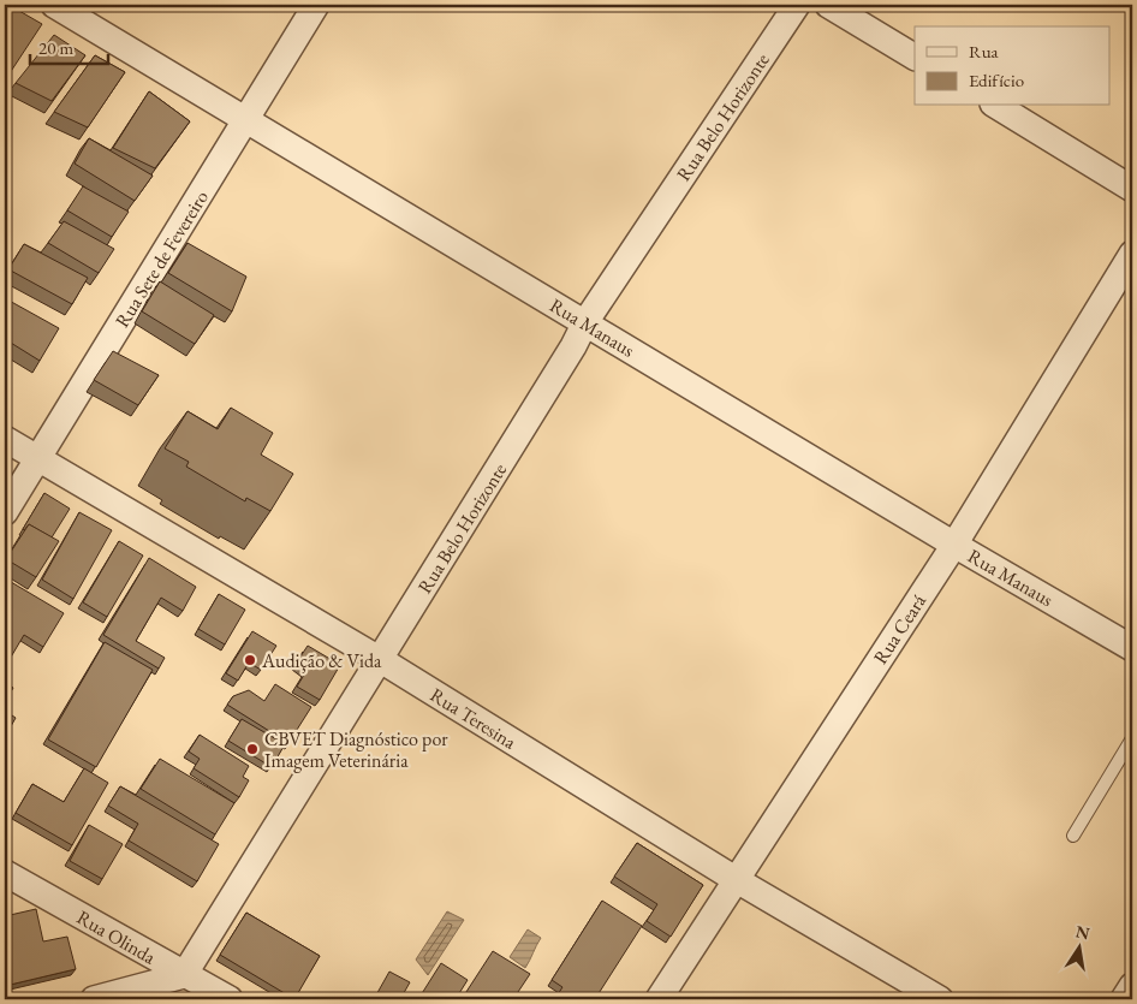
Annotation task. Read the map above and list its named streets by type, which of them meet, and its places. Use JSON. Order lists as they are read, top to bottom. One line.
{"streets":{"street":["Rua Belo Horizonte","Rua Sete de Fevereiro","Rua Manaus","Rua Ceará","Rua Teresina","Rua Olinda"]},"crossings":[["Rua Belo Horizonte","Rua Manaus"],["Rua Belo Horizonte","Rua Teresina"],["Rua Belo Horizonte","Rua Olinda"],["Rua Sete de Fevereiro","Rua Manaus"],["Rua Sete de Fevereiro","Rua Teresina"],["Rua Manaus","Rua Ceará"],["Rua Ceará","Rua Teresina"]],"places":["Audição & Vida","CBVET Diagnóstico por Imagem Veterinária"],"legend":["Rua","Edifício"],"scale_bar":"20 m","north":"top"}
